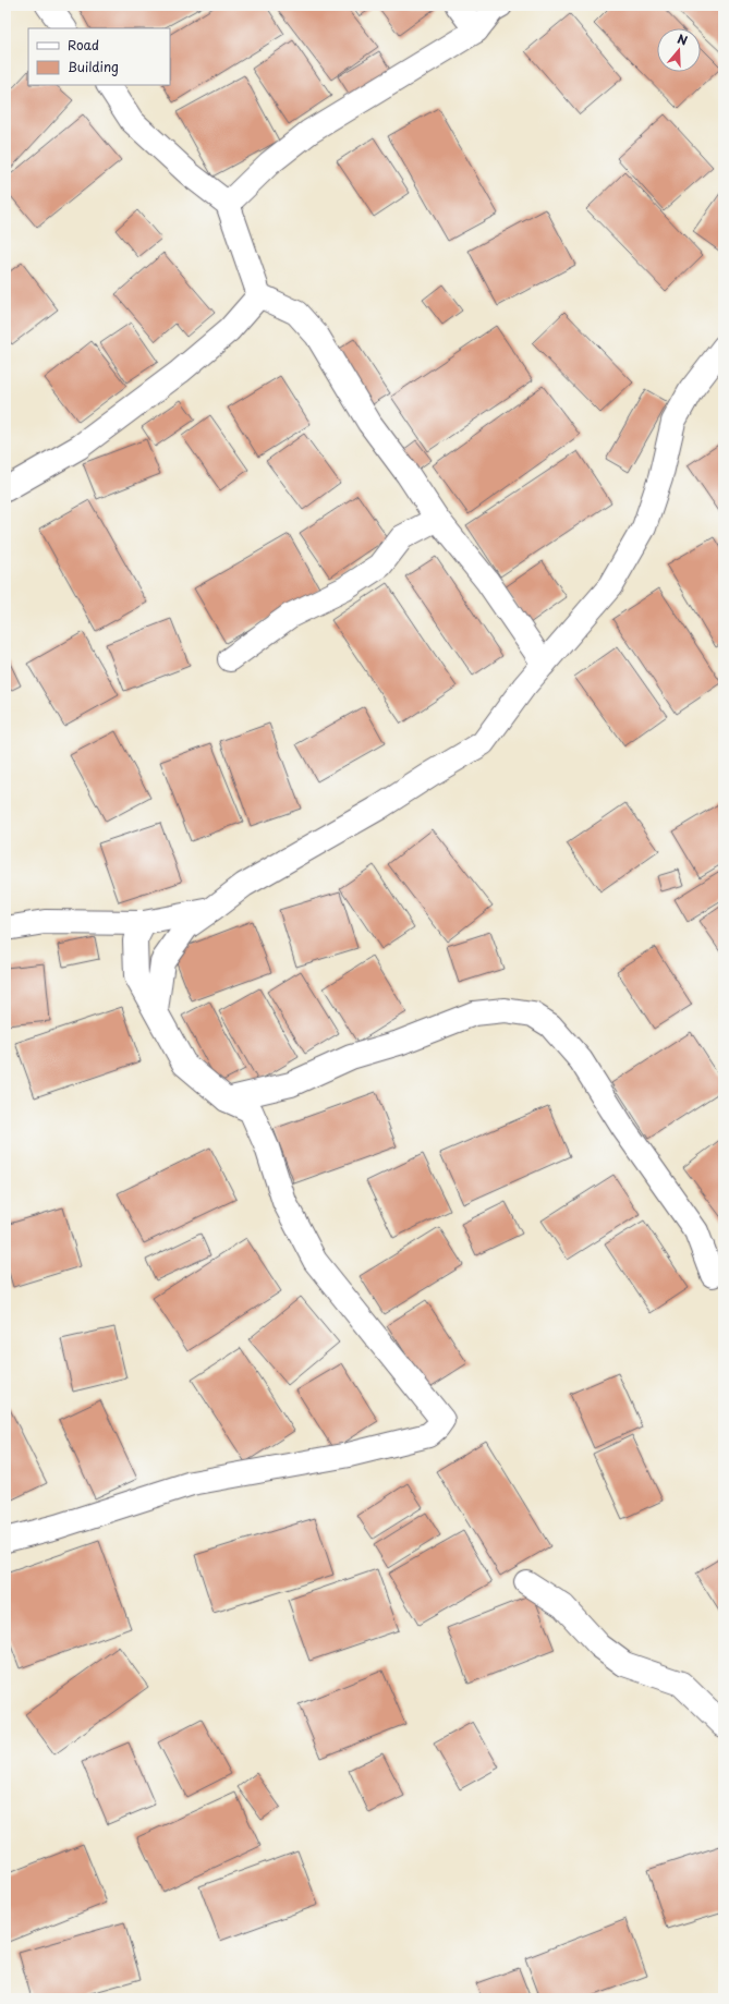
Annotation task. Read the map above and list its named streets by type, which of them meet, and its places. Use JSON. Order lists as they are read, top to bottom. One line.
{"legend":["Road","Building"],"north":"top"}
